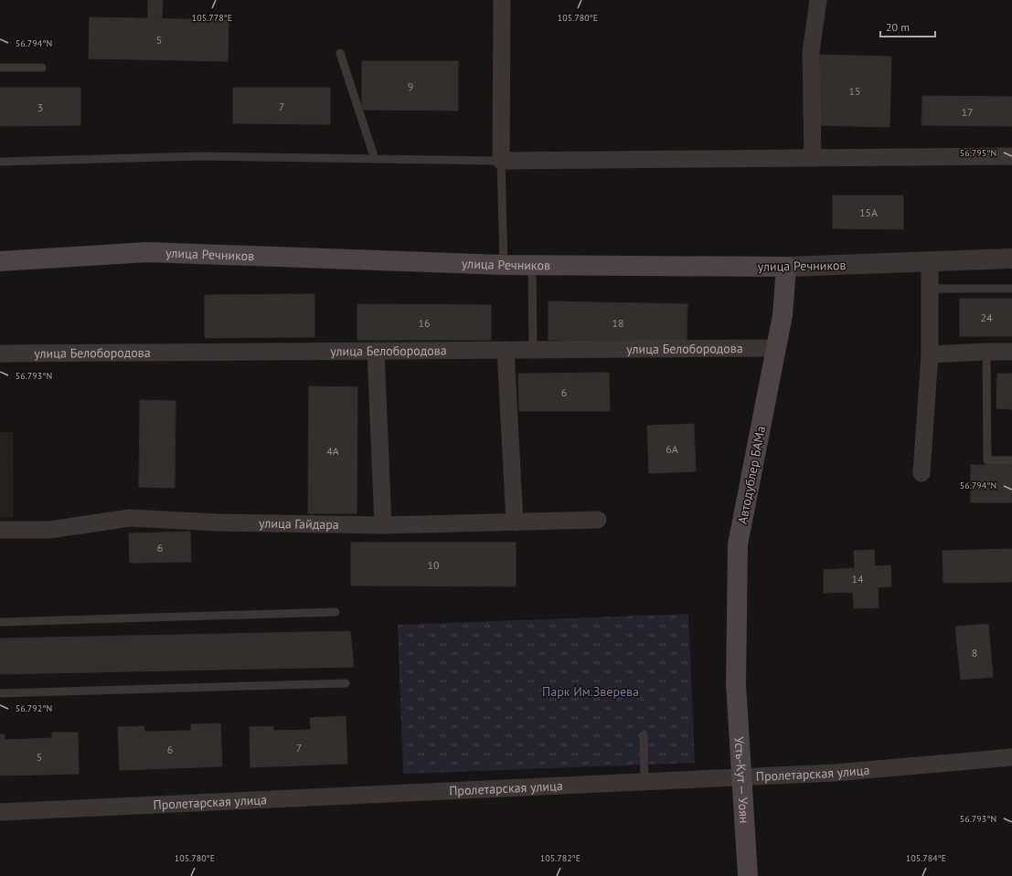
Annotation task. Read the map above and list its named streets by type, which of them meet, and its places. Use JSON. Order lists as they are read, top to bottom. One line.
{"streets":{"main road":["улица Речников","Автодублер БАМа","Усть-Кут — Уоян"],"street":["улица Белобородова","улица Гайдара","Пролетарская улица"]},"crossings":[["улица Речников","Автодублер БАМа"],["улица Белобородова","Автодублер БАМа"],["Автодублер БАМа","Усть-Кут — Уоян"]],"parks":["Парк Им.Зверева"],"house_numbers":["5","9","15","7","3","17","15А","24","16","18","6","6А","4А","6","10","14","8","7","6","5"],"scale_bar":"20 m","coordinates":["105.778°E","105.780°E","56.794°N","56.795°N","56.793°N","56.792°N","105.782°E","105.784°E"]}
